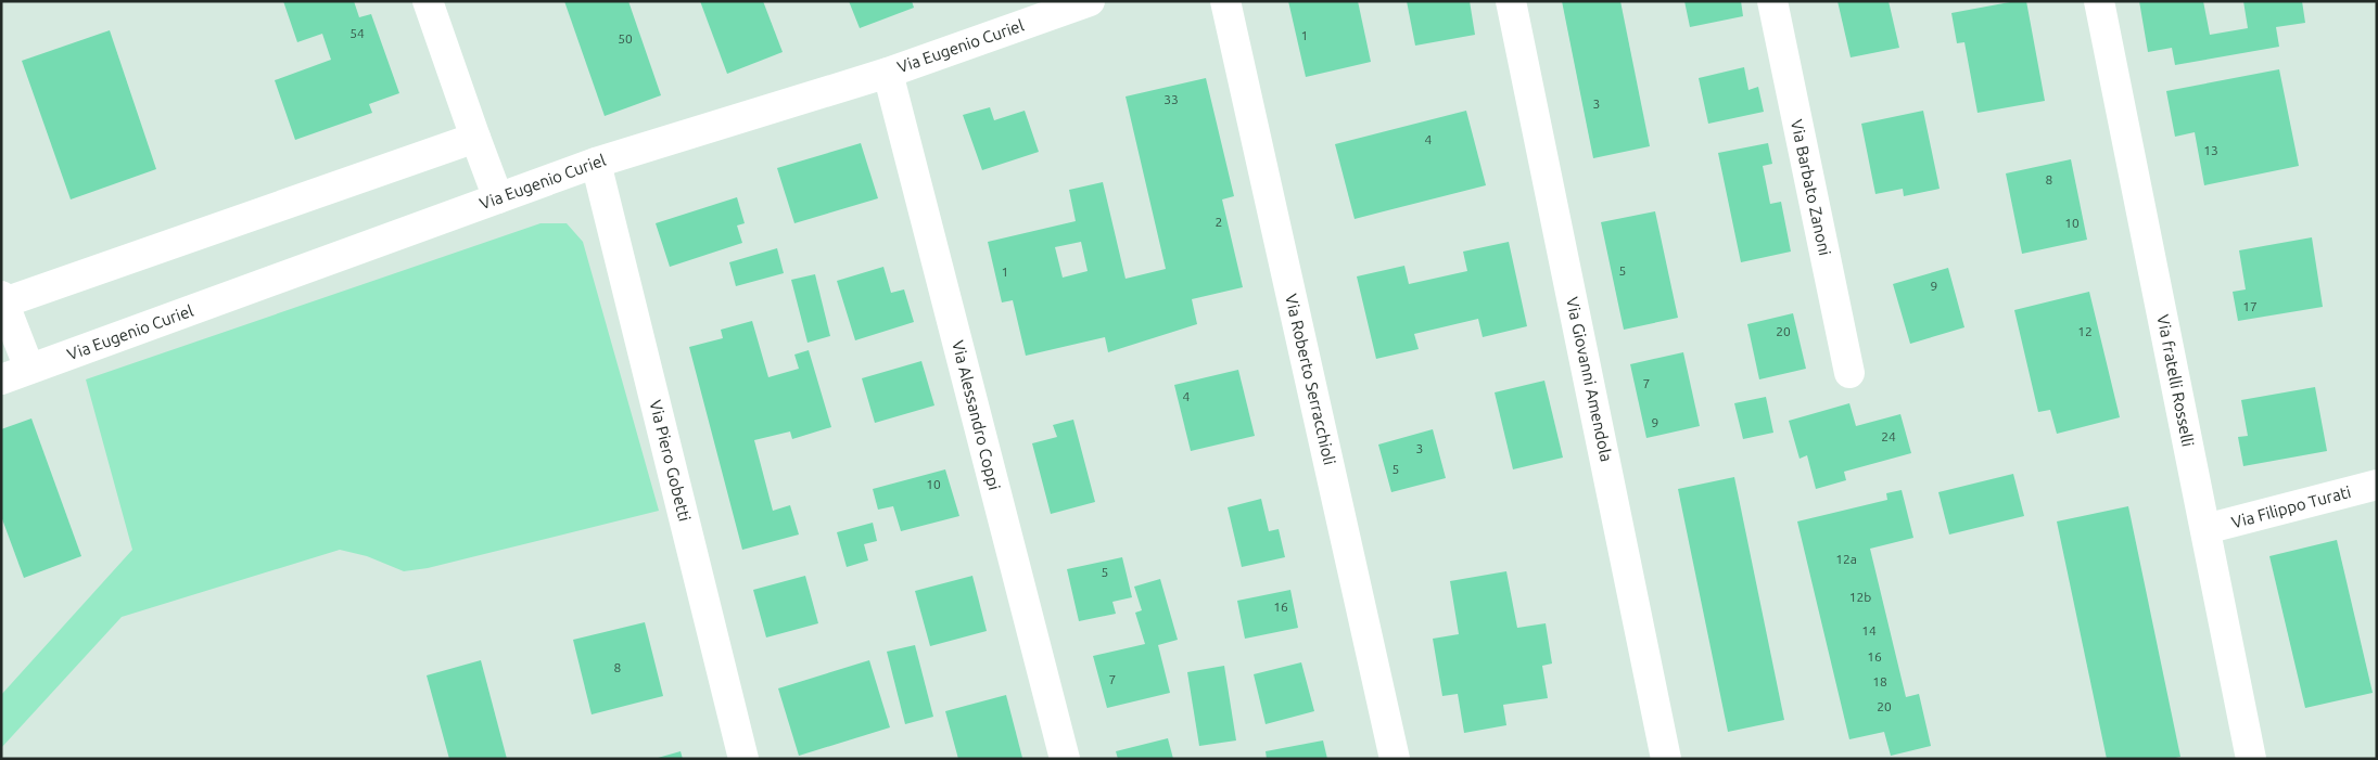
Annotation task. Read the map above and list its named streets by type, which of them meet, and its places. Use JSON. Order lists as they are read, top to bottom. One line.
{"streets":{"street":["Via Eugenio Curiel","Via Barbato Zanoni","Via Roberto Serracchioli","Via Giovanni Amendola","Via fratelli Rosselli","Via Alessandro Coppi","Via Piero Gobetti","Via Filippo Turati"]},"crossings":[["Via Eugenio Curiel","Via Alessandro Coppi"],["Via Eugenio Curiel","Via Piero Gobetti"],["Via fratelli Rosselli","Via Filippo Turati"]],"house_numbers":["54","1","50","33","3","4","13","8","2","10","5","1","9","17","20","12","7","4","9","24","3","5","10","12a","5","12b","16","14","16","8","7","18","20"]}
